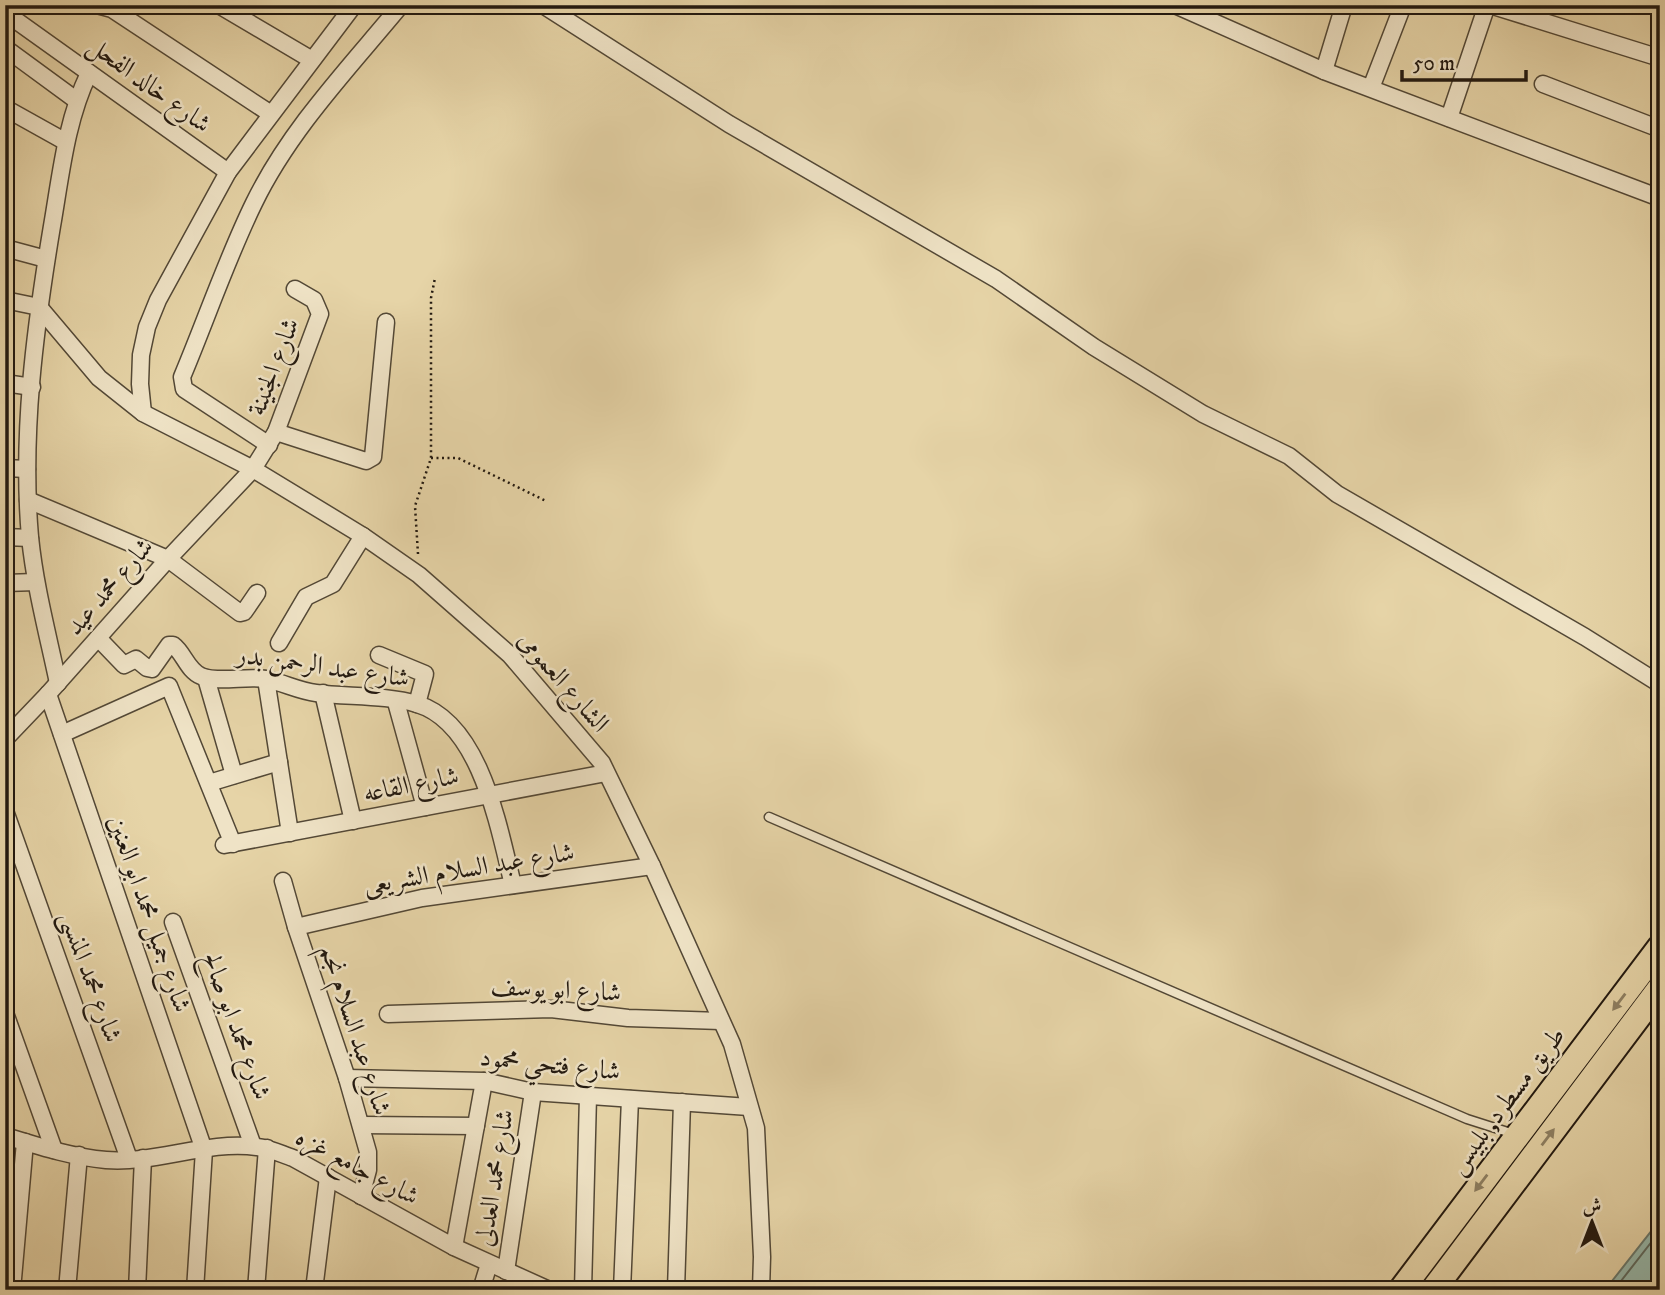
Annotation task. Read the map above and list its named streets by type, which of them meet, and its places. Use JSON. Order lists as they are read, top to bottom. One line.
{"streets":{"main road":["طريق مسطرد, بلبيس"],"street":["شارع خالد الفحل","شارع الجنينة","شارع محمد عيد","شارع عبد الرحمن بدر","الشارع العمومى","شارع القاعه","شارع عبد السلام الشريعى","شارع جميل محمد ابو العنين","شارع محمد المنسى","شارع ابو يوسف","شارع محمد ابو صالح","شارع عبد السلام نجم","شارع فتحي محمود","شارع جامع غزه","شارع محمد العدلى"]},"crossings":[["شارع خالد الفحل","شارع جميل محمد ابو العنين"],["شارع الجنينة","شارع محمد عيد"],["شارع الجنينة","الشارع العمومى"],["شارع محمد عيد","شارع عبد الرحمن بدر"],["شارع محمد عيد","الشارع العمومى"],["شارع محمد عيد","شارع جميل محمد ابو العنين"],["شارع عبد الرحمن بدر","شارع القاعه"],["شارع عبد الرحمن بدر","شارع عبد السلام الشريعى"],["الشارع العمومى","شارع القاعه"],["الشارع العمومى","شارع عبد السلام الشريعى"],["الشارع العمومى","شارع جميل محمد ابو العنين"],["الشارع العمومى","شارع ابو يوسف"],["الشارع العمومى","شارع فتحي محمود"],["شارع عبد السلام الشريعى","شارع عبد السلام نجم"],["شارع جميل محمد ابو العنين","شارع جامع غزه"],["شارع محمد المنسى","شارع جامع غزه"],["شارع محمد ابو صالح","شارع جامع غزه"],["شارع عبد السلام نجم","شارع فتحي محمود"],["شارع عبد السلام نجم","شارع جامع غزه"],["شارع فتحي محمود","شارع محمد العدلى"],["شارع جامع غزه","شارع محمد العدلى"]],"scale_bar":"50 m","north":"top"}
